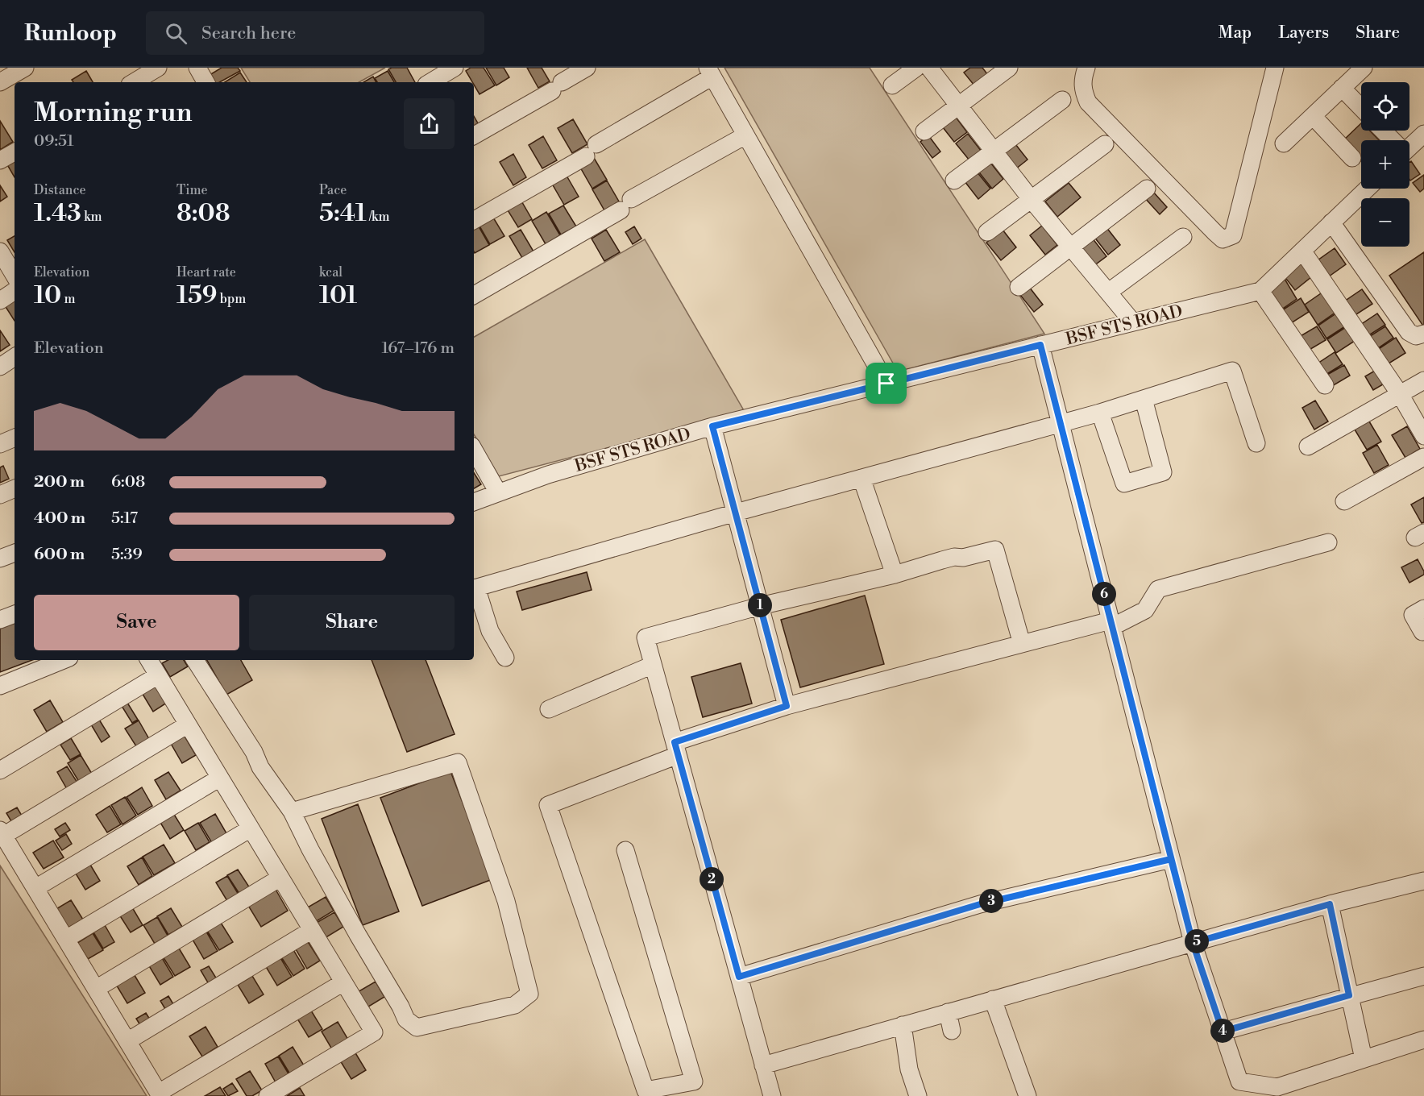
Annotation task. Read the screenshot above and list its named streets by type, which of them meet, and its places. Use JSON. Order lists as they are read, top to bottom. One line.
{"streets":{"street":["BSF STS ROAD"]},"page":{"header":"Runloop","search":"Search here","nav":["Map","Layers","Share"],"map_buttons":["+","−"],"heading":["Morning run","09:51"],"stats":[["Distance","1.43 km"],["Time","8:08"],["Pace","5:41 /km"],["Elevation","10 m"],["Heart rate","159 bpm"],["kcal","101"]],"chart":["Elevation","167–176 m"],"list":[{"name":"200 m","note":"6:08"},{"name":"400 m","note":"5:17"},{"name":"600 m","note":"5:39"}],"pins":["6","1","2","3","5","4"],"buttons":["Save","Share"]}}
